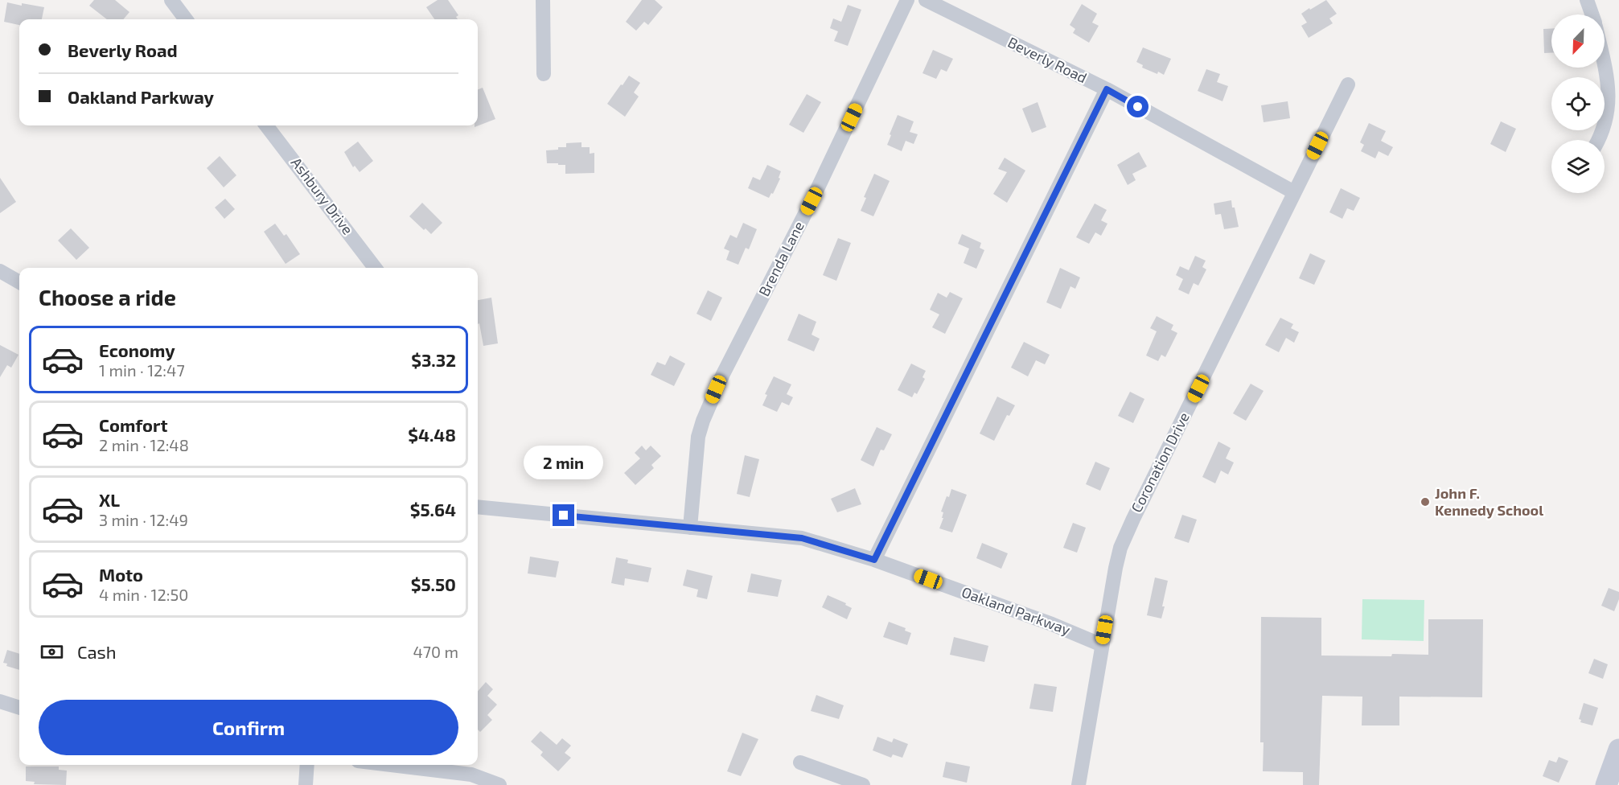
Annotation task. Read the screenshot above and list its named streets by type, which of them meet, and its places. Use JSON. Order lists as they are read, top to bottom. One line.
{"streets":{"street":["Beverly Road","Ashbury Drive","Brenda Lane","Coronation Drive","Oakland Parkway"]},"crossings":[["Beverly Road","Coronation Drive"],["Brenda Lane","Oakland Parkway"],["Coronation Drive","Oakland Parkway"]],"places":["John F. Kennedy School"],"north":"bottom left","page":{"banner":["Beverly Road","Oakland Parkway"],"heading":"Choose a ride","list":[{"name":"Economy","note":"1 min · 12:47","value":"$3.32"},{"name":"Comfort","note":"2 min · 12:48","value":"$4.48"},{"name":"XL","note":"3 min · 12:49","value":"$5.64"},{"name":"Moto","note":"4 min · 12:50","value":"$5.50"}],"bubble":"2 min","pay":["Cash","470 m"],"buttons":"Confirm"}}
